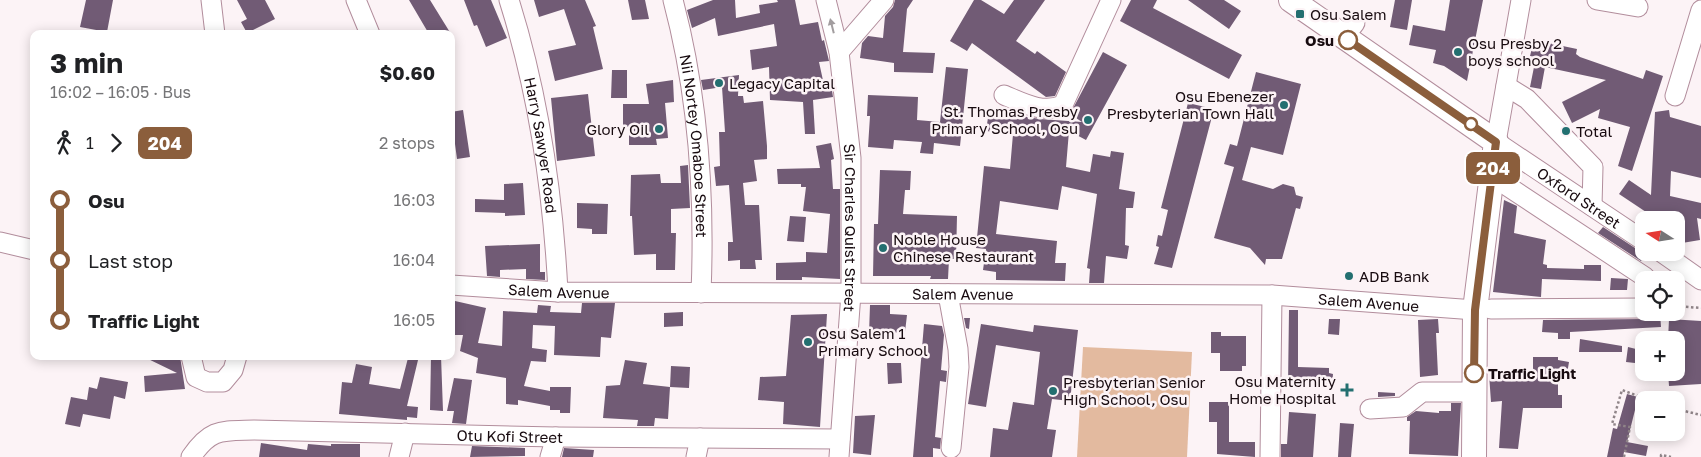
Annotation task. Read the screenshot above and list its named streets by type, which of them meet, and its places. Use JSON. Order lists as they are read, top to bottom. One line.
{"streets":{"main road":["Oxford Street"],"street":["Harry Sawyer Road","Nii Nortey Omaboe Street","Sir Charles Quist Street","Salem Avenue","Otu Kofi Street"]},"crossings":[["Harry Sawyer Road","Salem Avenue"],["Nii Nortey Omaboe Street","Salem Avenue"],["Sir Charles Quist Street","Salem Avenue"],["Sir Charles Quist Street","Otu Kofi Street"]],"places":{"transit":["Osu Salem"],"other":["Osu","Osu Presby 2 boys school","Legacy Capital","Osu Ebenezer Presbyterian Town Hall","St. Thomas Presby Primary School, Osu","Glory Oil","Total","Noble House Chinese Restaurant","ADB Bank","Osu Salem 1 Primary School","Traffic Light","Presbyterian Senior High School, Osu"],"health":["Osu Maternity Home Hospital"]},"lines":["bus line 204"],"north":"left","page":{"on_map":"204","heading":["3 min","16:02 – 16:05 · Bus","$0.60"],"legs":["1","204","2 stops"],"list":[{"name":"Osu","value":"16:03"},{"name":"Last stop","value":"16:04"},{"name":"Traffic Light","value":"16:05"}],"map_buttons":["+","−"]}}
